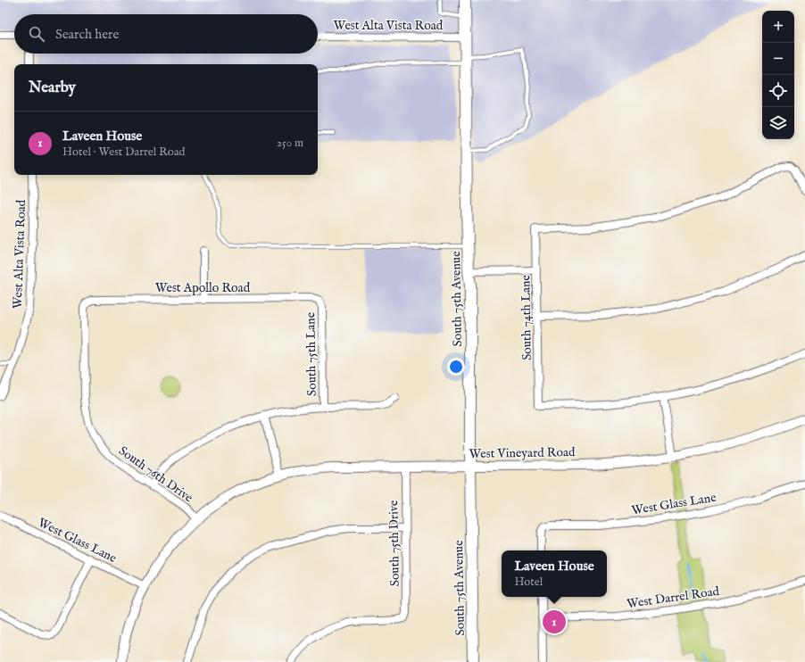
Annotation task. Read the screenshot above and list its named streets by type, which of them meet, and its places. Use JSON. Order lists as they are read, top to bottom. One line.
{"streets":{"main road":["South 75th Avenue"],"street":["West Alta Vista Road","West Apollo Road","South 74th Lane","South 75th Lane","West Vineyard Road","South 76th Drive","West Glass Lane","South 75th Drive","West Darrel Road"]},"crossings":[["West Alta Vista Road","South 75th Avenue"],["West Apollo Road","South 75th Lane"],["West Apollo Road","South 76th Drive"],["South 75th Avenue","West Vineyard Road"],["West Vineyard Road","South 76th Drive"],["West Vineyard Road","South 75th Drive"],["South 76th Drive","West Glass Lane"]],"page":{"map_buttons":["+","−"],"search":"Search here","heading":"Nearby","list":[{"mark":"1","name":"Laveen House","note":"Hotel · West Darrel Road","value":"250 m"}],"popup":["Laveen House","Hotel"],"pins":"1"}}
